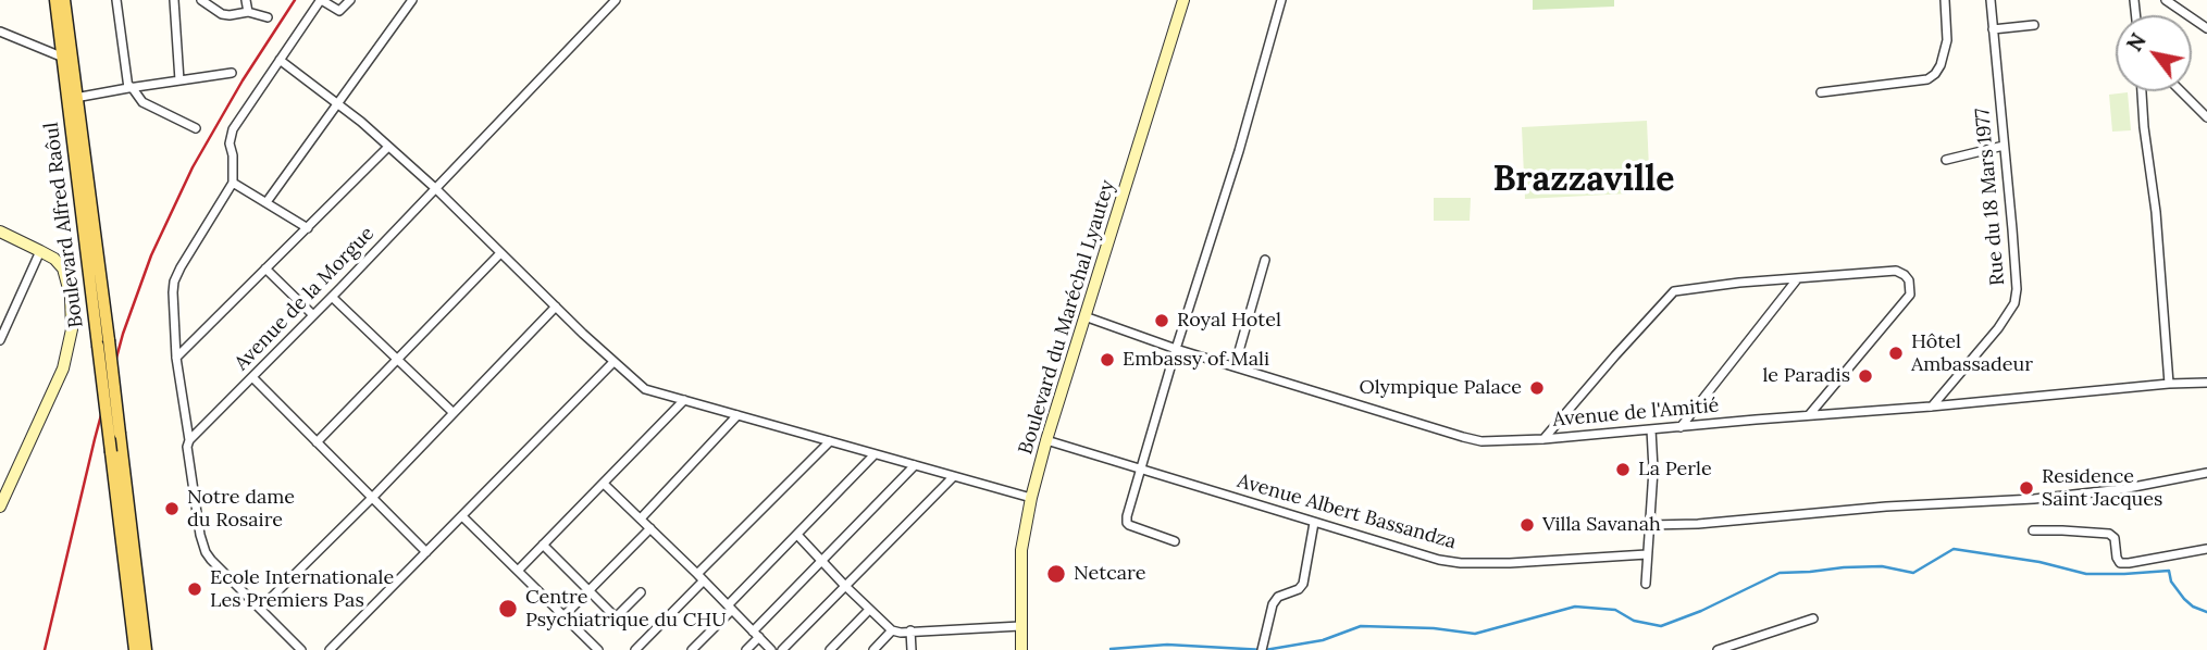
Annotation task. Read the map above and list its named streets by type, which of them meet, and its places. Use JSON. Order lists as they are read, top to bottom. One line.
{"streets":{"main road":["Boulevard Alfred Raôul","Boulevard du Maréchal Lyautey"],"street":["Rue du 18 Mars 1977","Avenue de la Morgue","Avenue de l'Amitié","Avenue Albert Bassandza"]},"crossings":[["Rue du 18 Mars 1977","Avenue de l'Amitié"],["Boulevard du Maréchal Lyautey","Avenue de l'Amitié"],["Boulevard du Maréchal Lyautey","Avenue Albert Bassandza"]],"districts":["Brazzaville"],"places":["Royal Hotel","Hôtel Ambassadeur","Embassy of Mali","le Paradis","Olympique Palace","La Perle","Residence Saint Jacques","Notre dame du Rosaire","Villa Savanah","Netcare","Ecole Internationale Les Premiers Pas","Centre Psychiatrique du CHU"],"north":"top left"}
